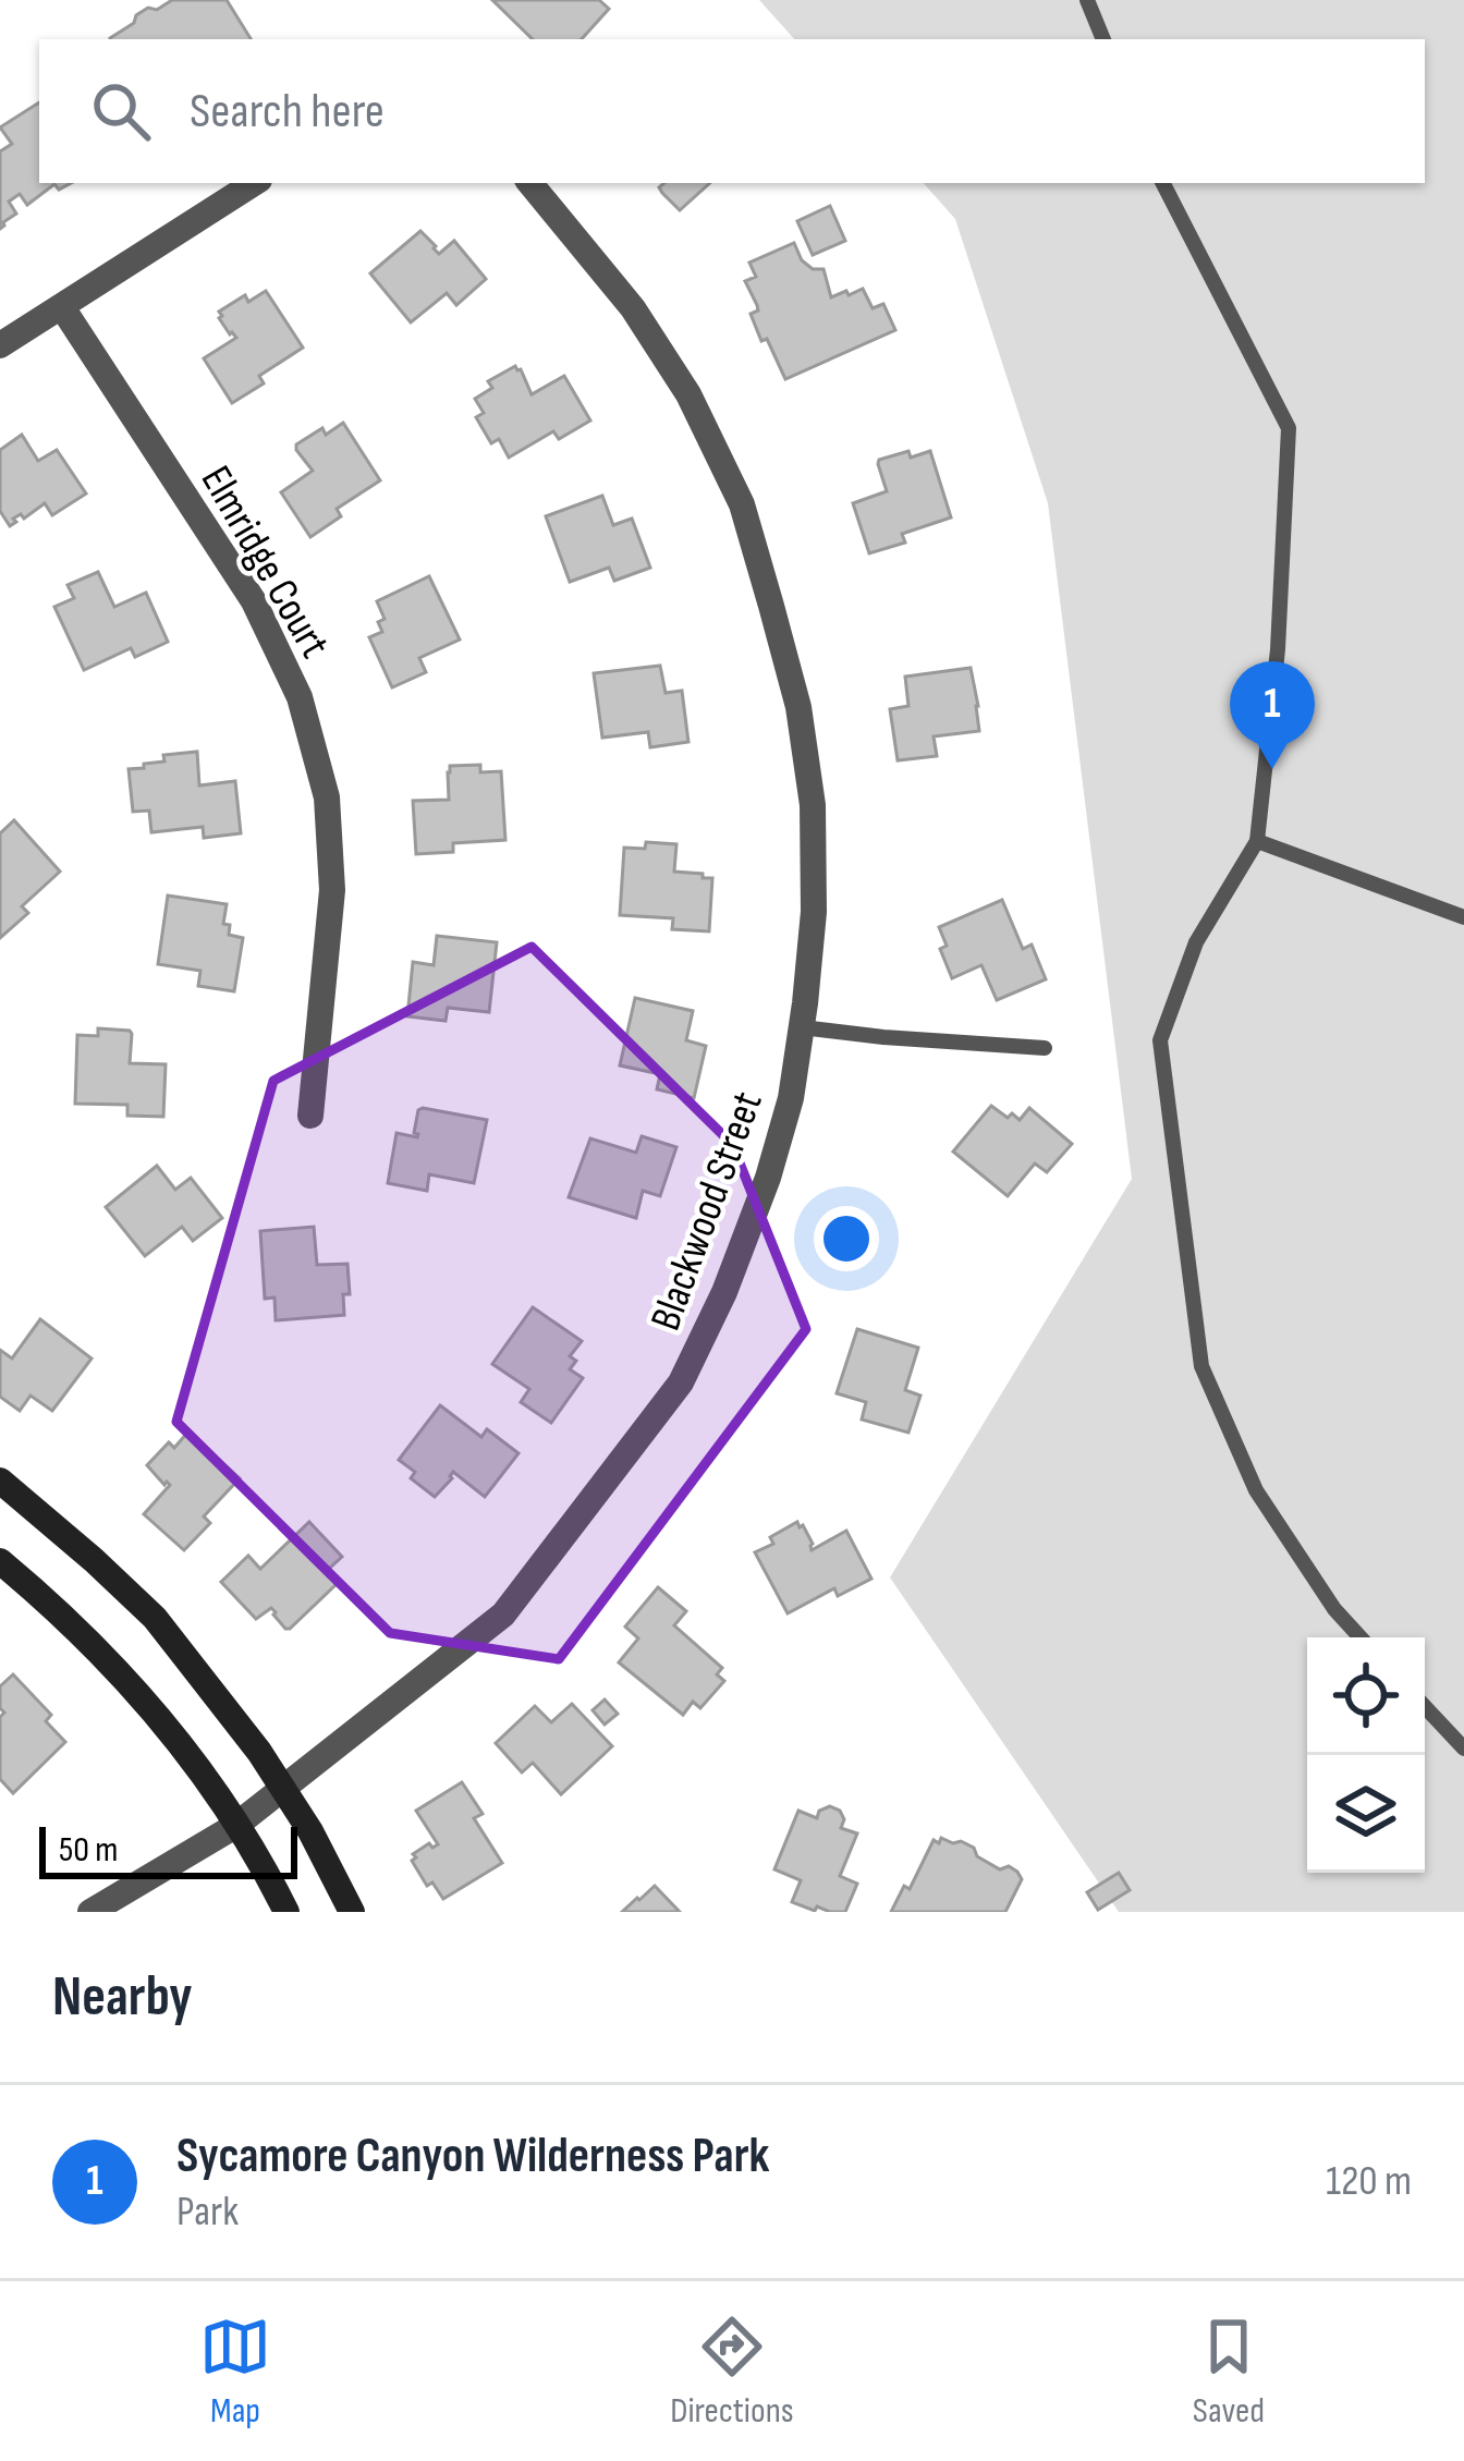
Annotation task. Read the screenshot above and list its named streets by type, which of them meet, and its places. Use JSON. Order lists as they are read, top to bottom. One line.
{"streets":{"street":["Elmridge Court","Blackwood Street"]},"scale_bar":"50 m","page":{"search":"Search here","pins":"1","scale":"50 m","heading":"Nearby","list":[{"mark":"1","name":"Sycamore Canyon Wilderness Park","note":"Park","value":"120 m"}],"nav":["Map","Directions","Saved"]}}
